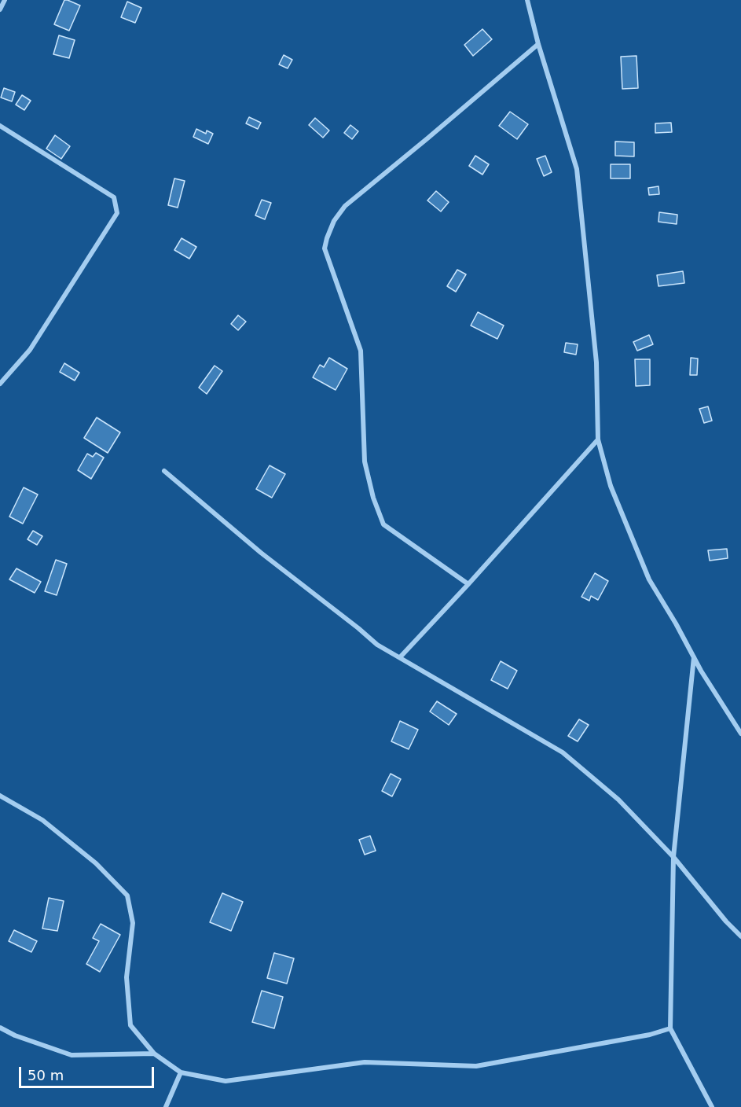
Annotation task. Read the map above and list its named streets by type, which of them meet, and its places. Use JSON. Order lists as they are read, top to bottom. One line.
{"scale_bar":"50 m"}
